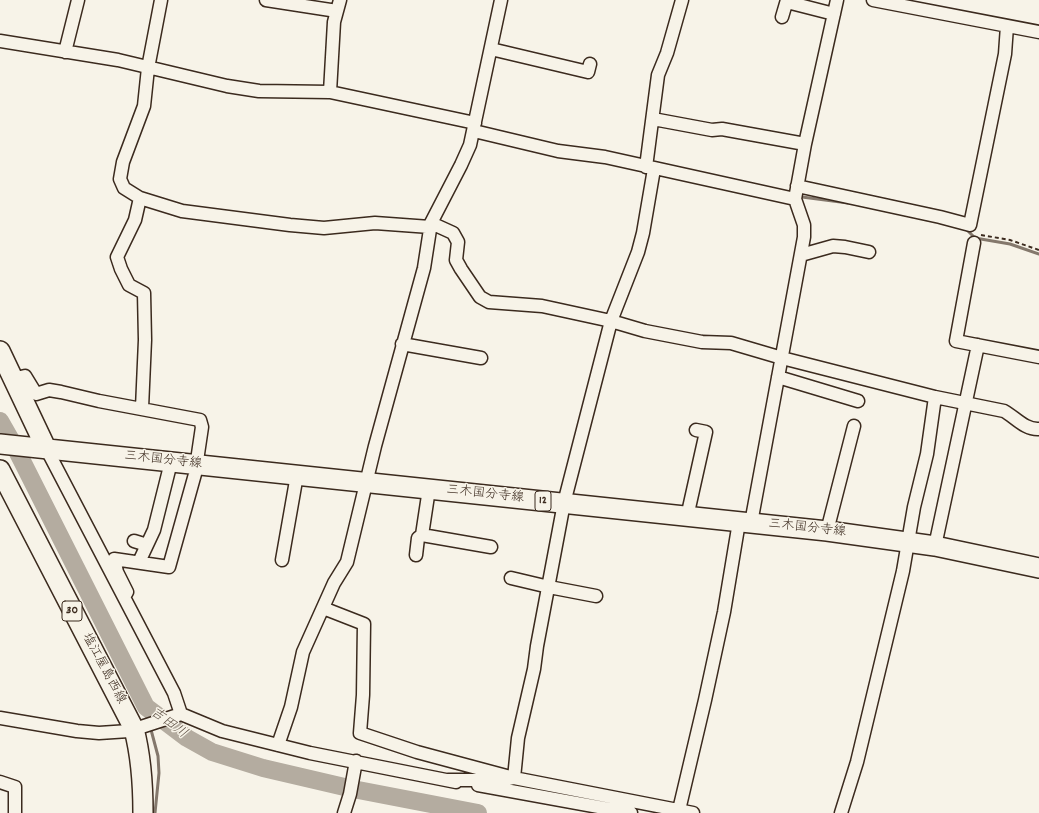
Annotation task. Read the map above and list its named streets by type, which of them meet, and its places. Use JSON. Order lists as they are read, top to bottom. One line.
{"streets":{"main road":["三木国分寺線","12","30","塩江屋島西線"]},"water":["吉田川"]}
